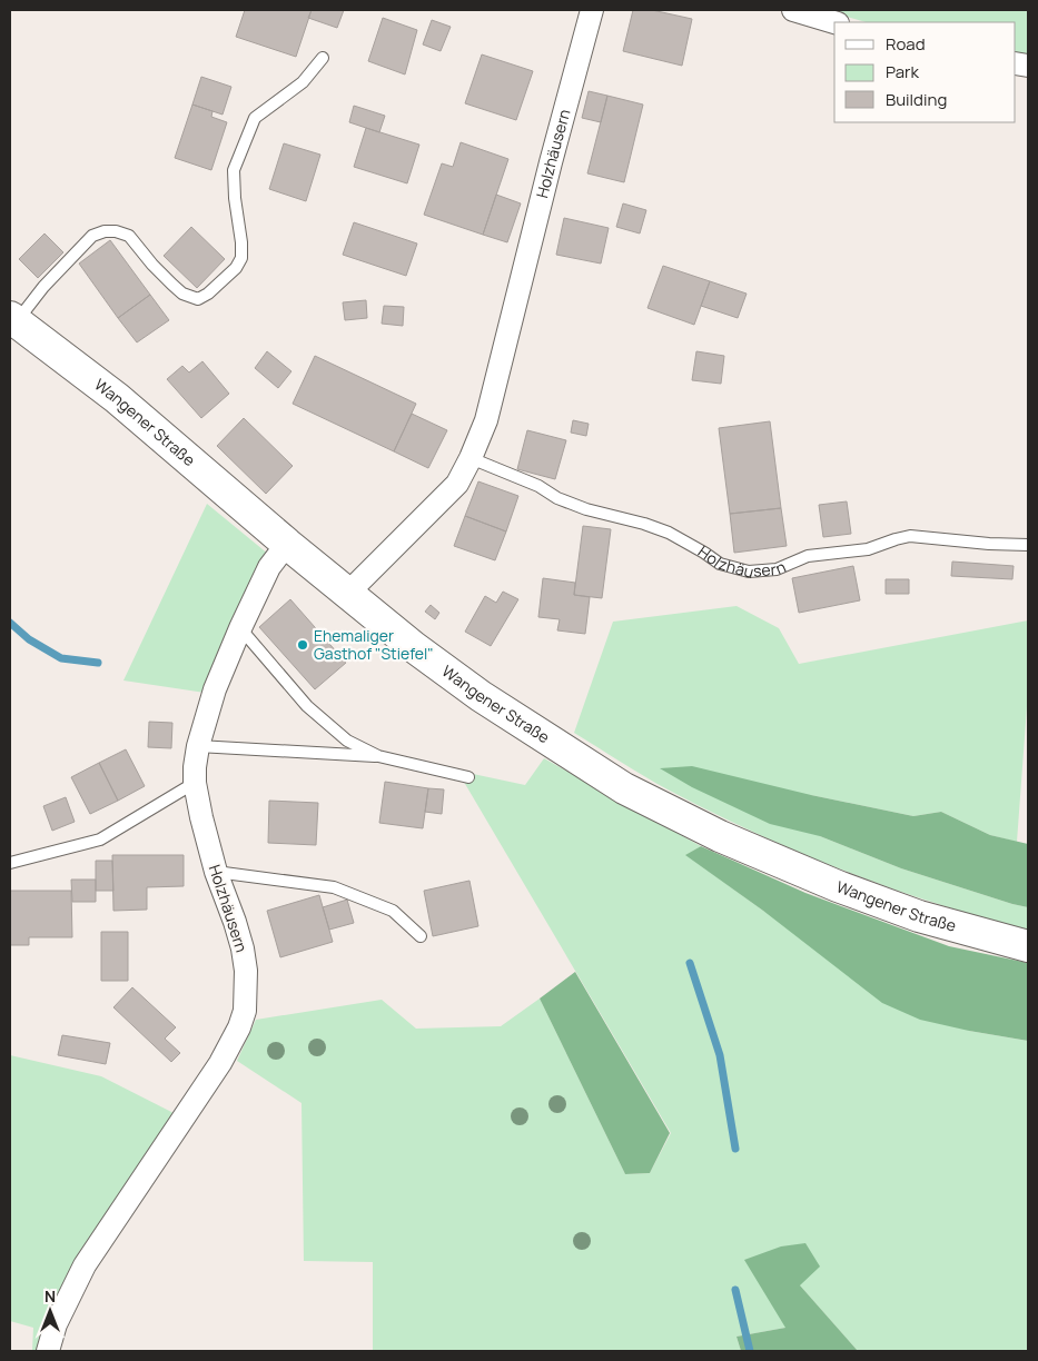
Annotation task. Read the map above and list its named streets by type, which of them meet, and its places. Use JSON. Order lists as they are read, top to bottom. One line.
{"streets":{"main road":["Wangener Straße"],"street":["Holzhäusern"]},"crossings":[["Holzhäusern","Wangener Straße"]],"places":["Ehemaliger Gasthof \"Stiefel\""],"legend":["Road","Park","Building"],"north":"top"}
